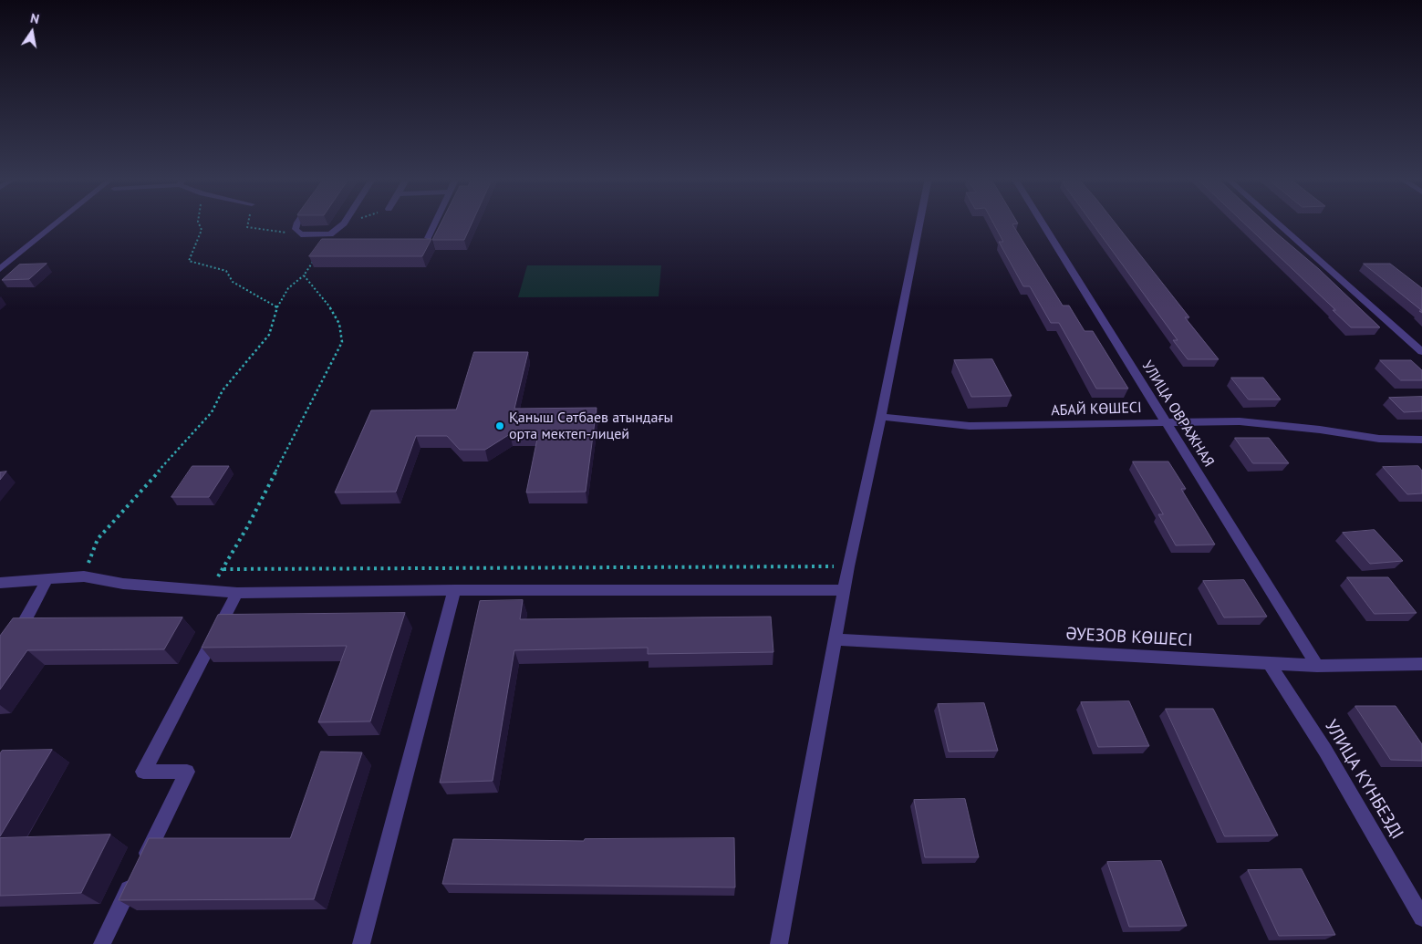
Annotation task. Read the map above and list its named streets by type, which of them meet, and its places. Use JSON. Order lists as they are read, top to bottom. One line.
{"streets":{"street":["АБАЙ КӨШЕСІ","УЛИЦА ОВРАЖНАЯ","ӘУЕЗОВ КӨШЕСІ","УЛИЦА КҮНБЕЗДІ"]},"crossings":[["АБАЙ КӨШЕСІ","УЛИЦА ОВРАЖНАЯ"],["УЛИЦА ОВРАЖНАЯ","ӘУЕЗОВ КӨШЕСІ"],["ӘУЕЗОВ КӨШЕСІ","УЛИЦА КҮНБЕЗДІ"]],"places":["Қаныш Сәтбаев атындағы орта мектеп-лицей"],"north":"top"}
